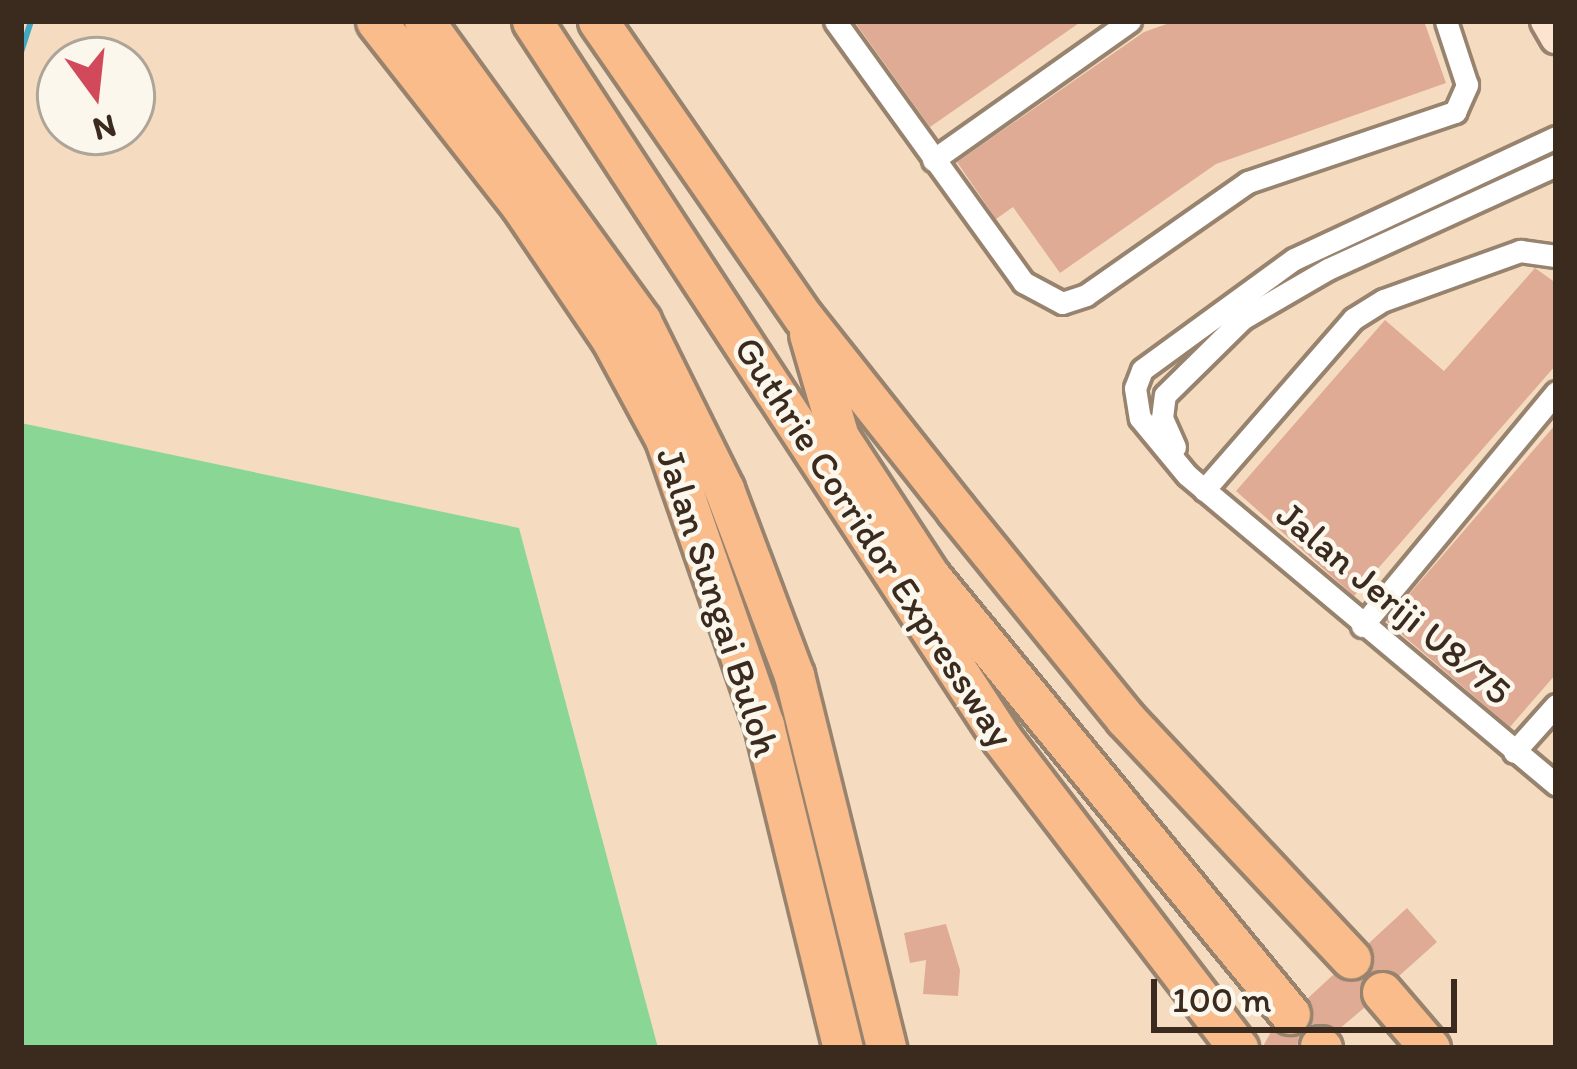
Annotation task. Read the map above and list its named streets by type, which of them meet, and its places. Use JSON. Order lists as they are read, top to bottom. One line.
{"streets":{"highway":["Guthrie Corridor Expressway","Jalan Sungai Buloh"],"street":["Jalan Jeriji U8/75"]},"scale_bar":"100 m","north":"bottom"}
